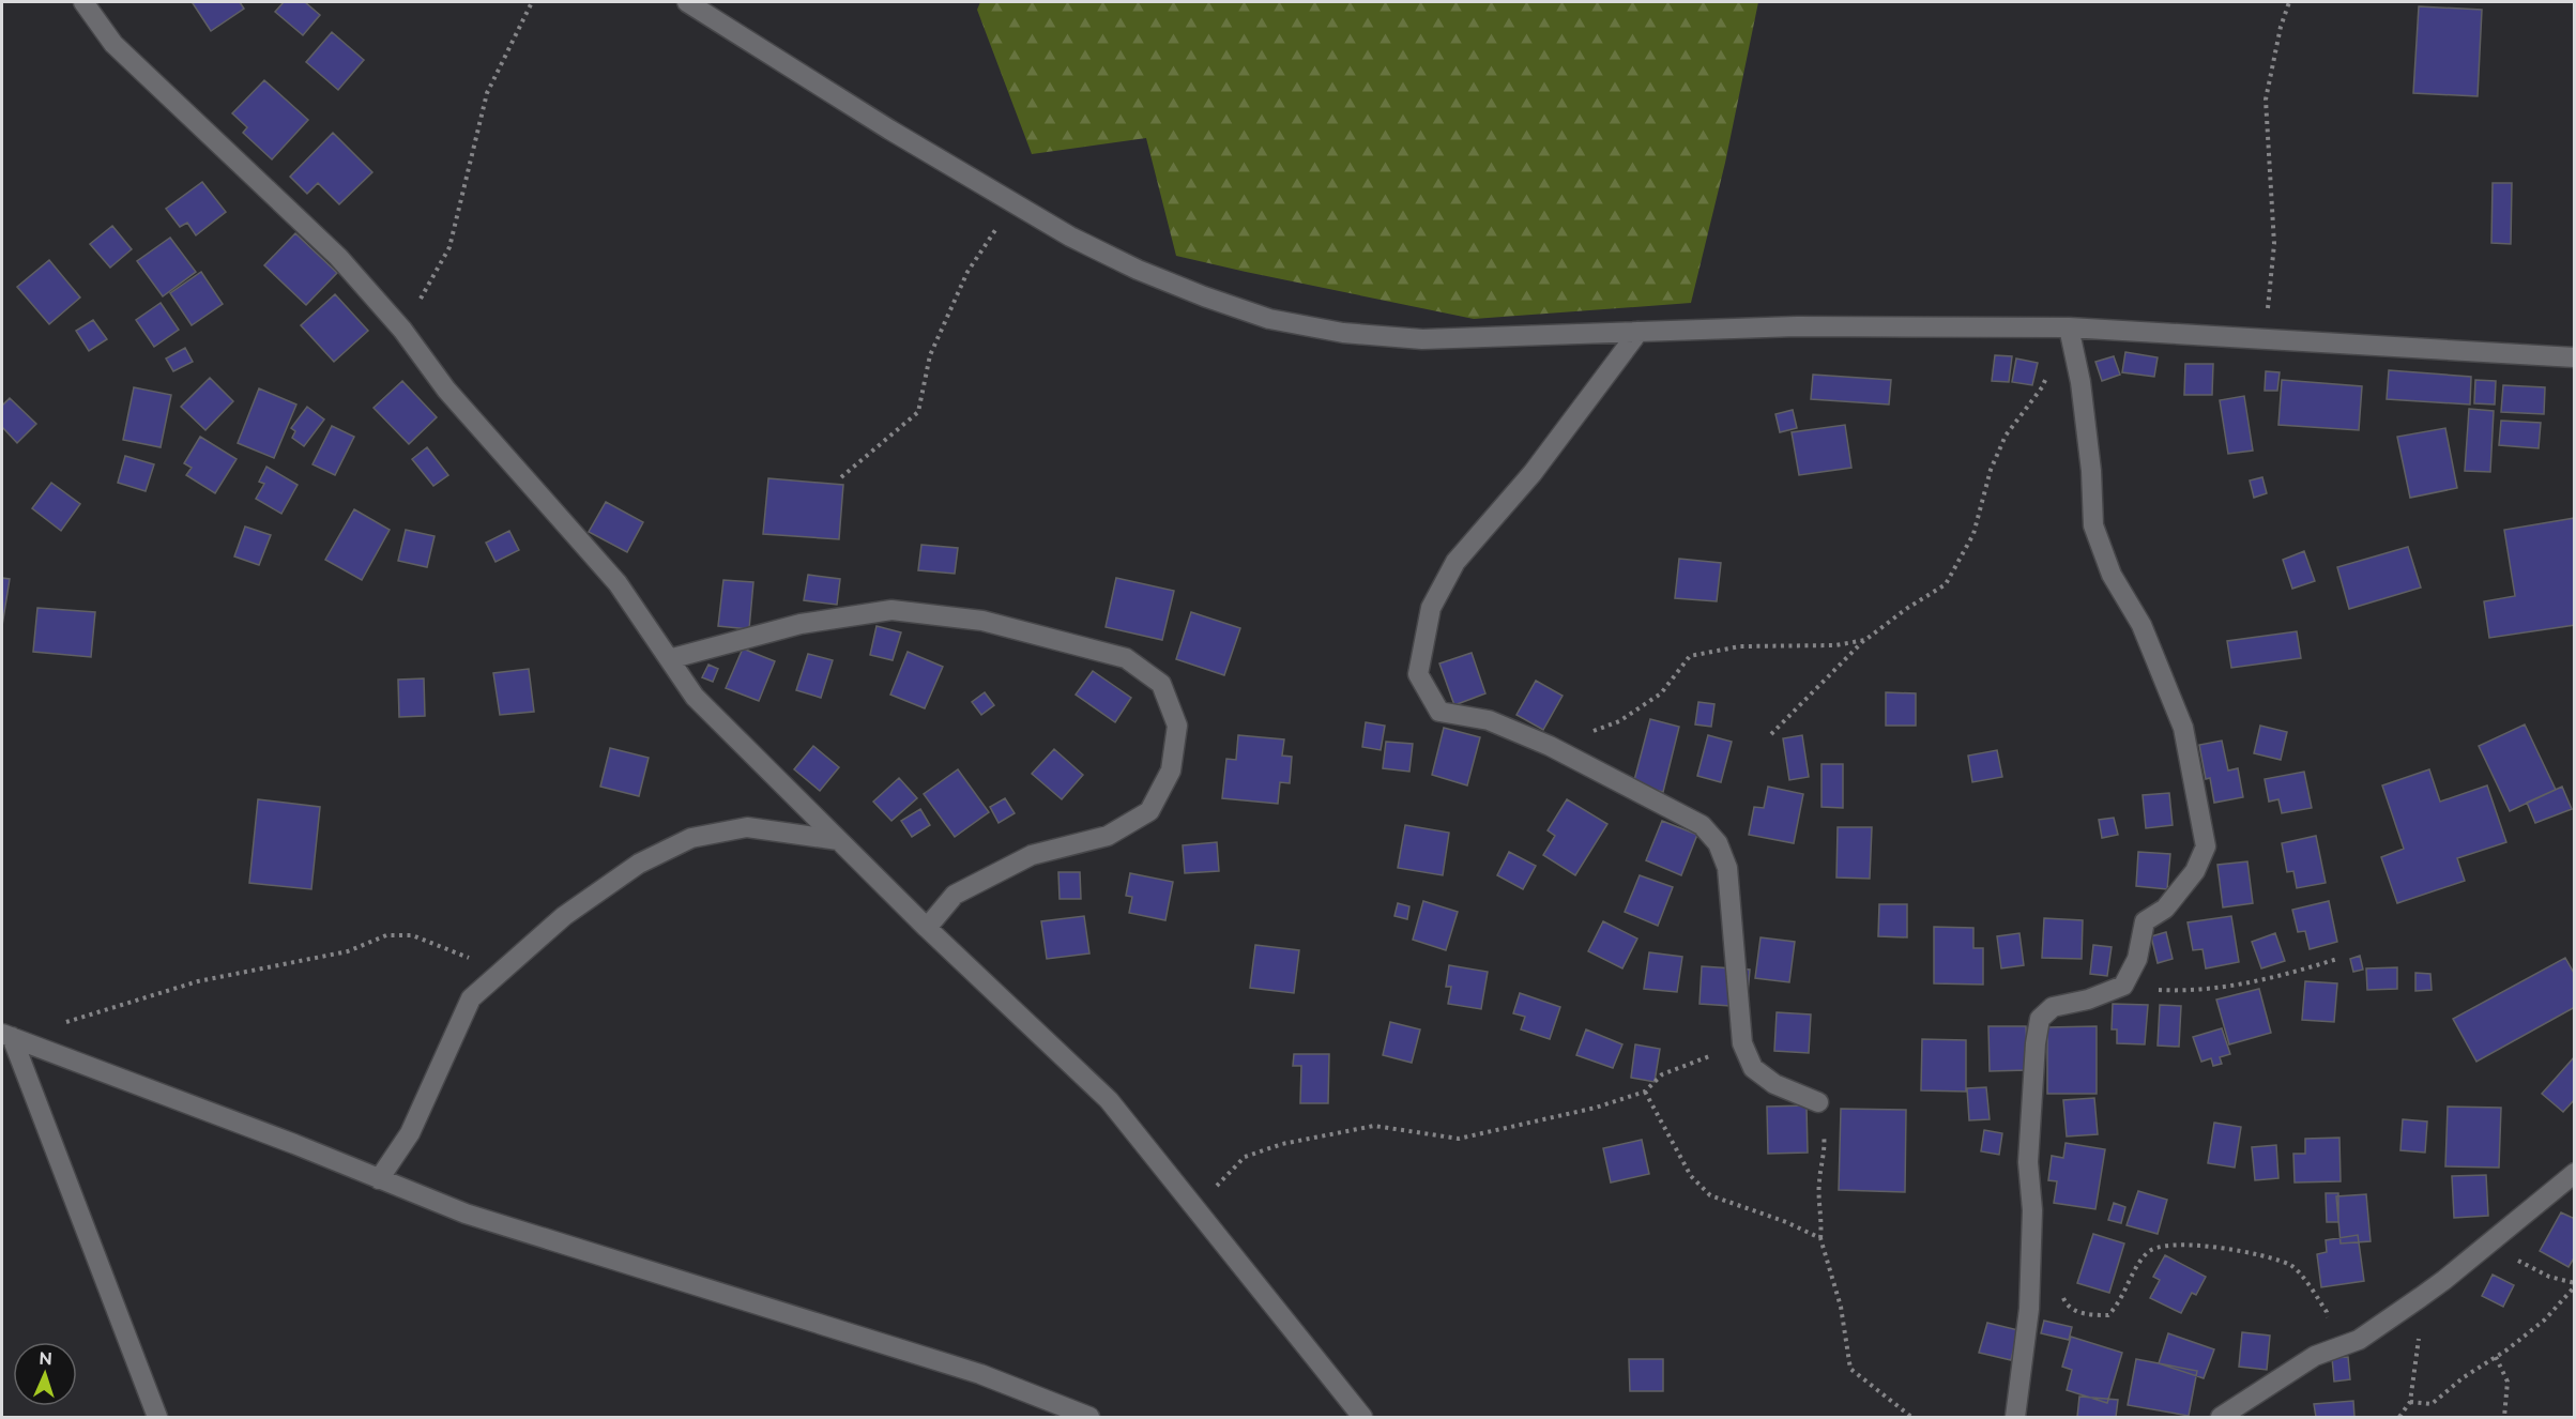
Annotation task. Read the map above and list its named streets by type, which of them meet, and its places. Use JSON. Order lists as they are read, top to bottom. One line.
{"north":"top"}
